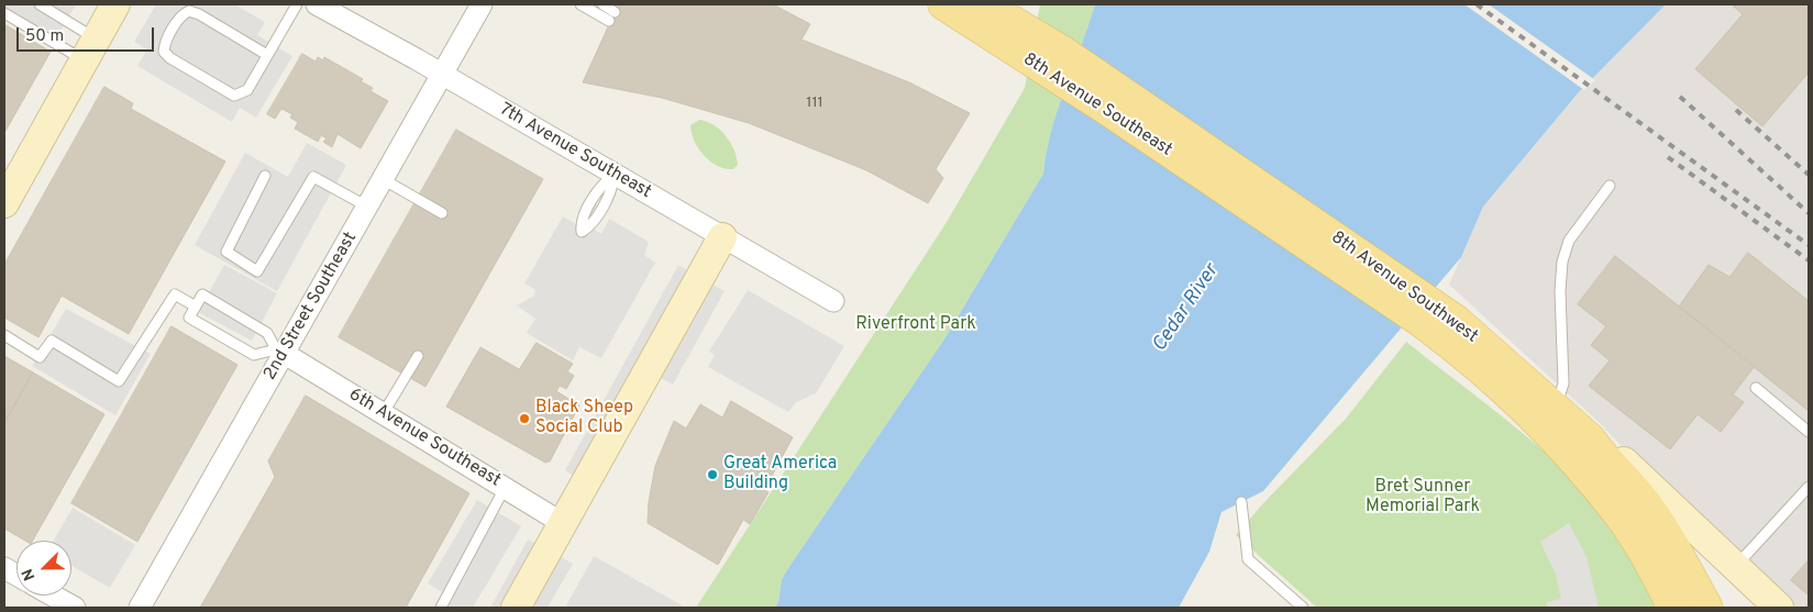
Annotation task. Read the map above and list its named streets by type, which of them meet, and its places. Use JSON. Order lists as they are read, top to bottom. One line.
{"streets":{"main road":["8th Avenue Southeast","8th Avenue Southwest"],"street":["7th Avenue Southeast","2nd Street Southeast","6th Avenue Southeast"]},"crossings":[["8th Avenue Southeast","8th Avenue Southwest"],["7th Avenue Southeast","2nd Street Southeast"],["2nd Street Southeast","6th Avenue Southeast"]],"water":["Cedar River"],"parks":["Riverfront Park","Bret Sunner Memorial Park"],"places":["Black Sheep Social Club","Great America Building"],"house_numbers":["111"],"scale_bar":"50 m","north":"bottom left"}
